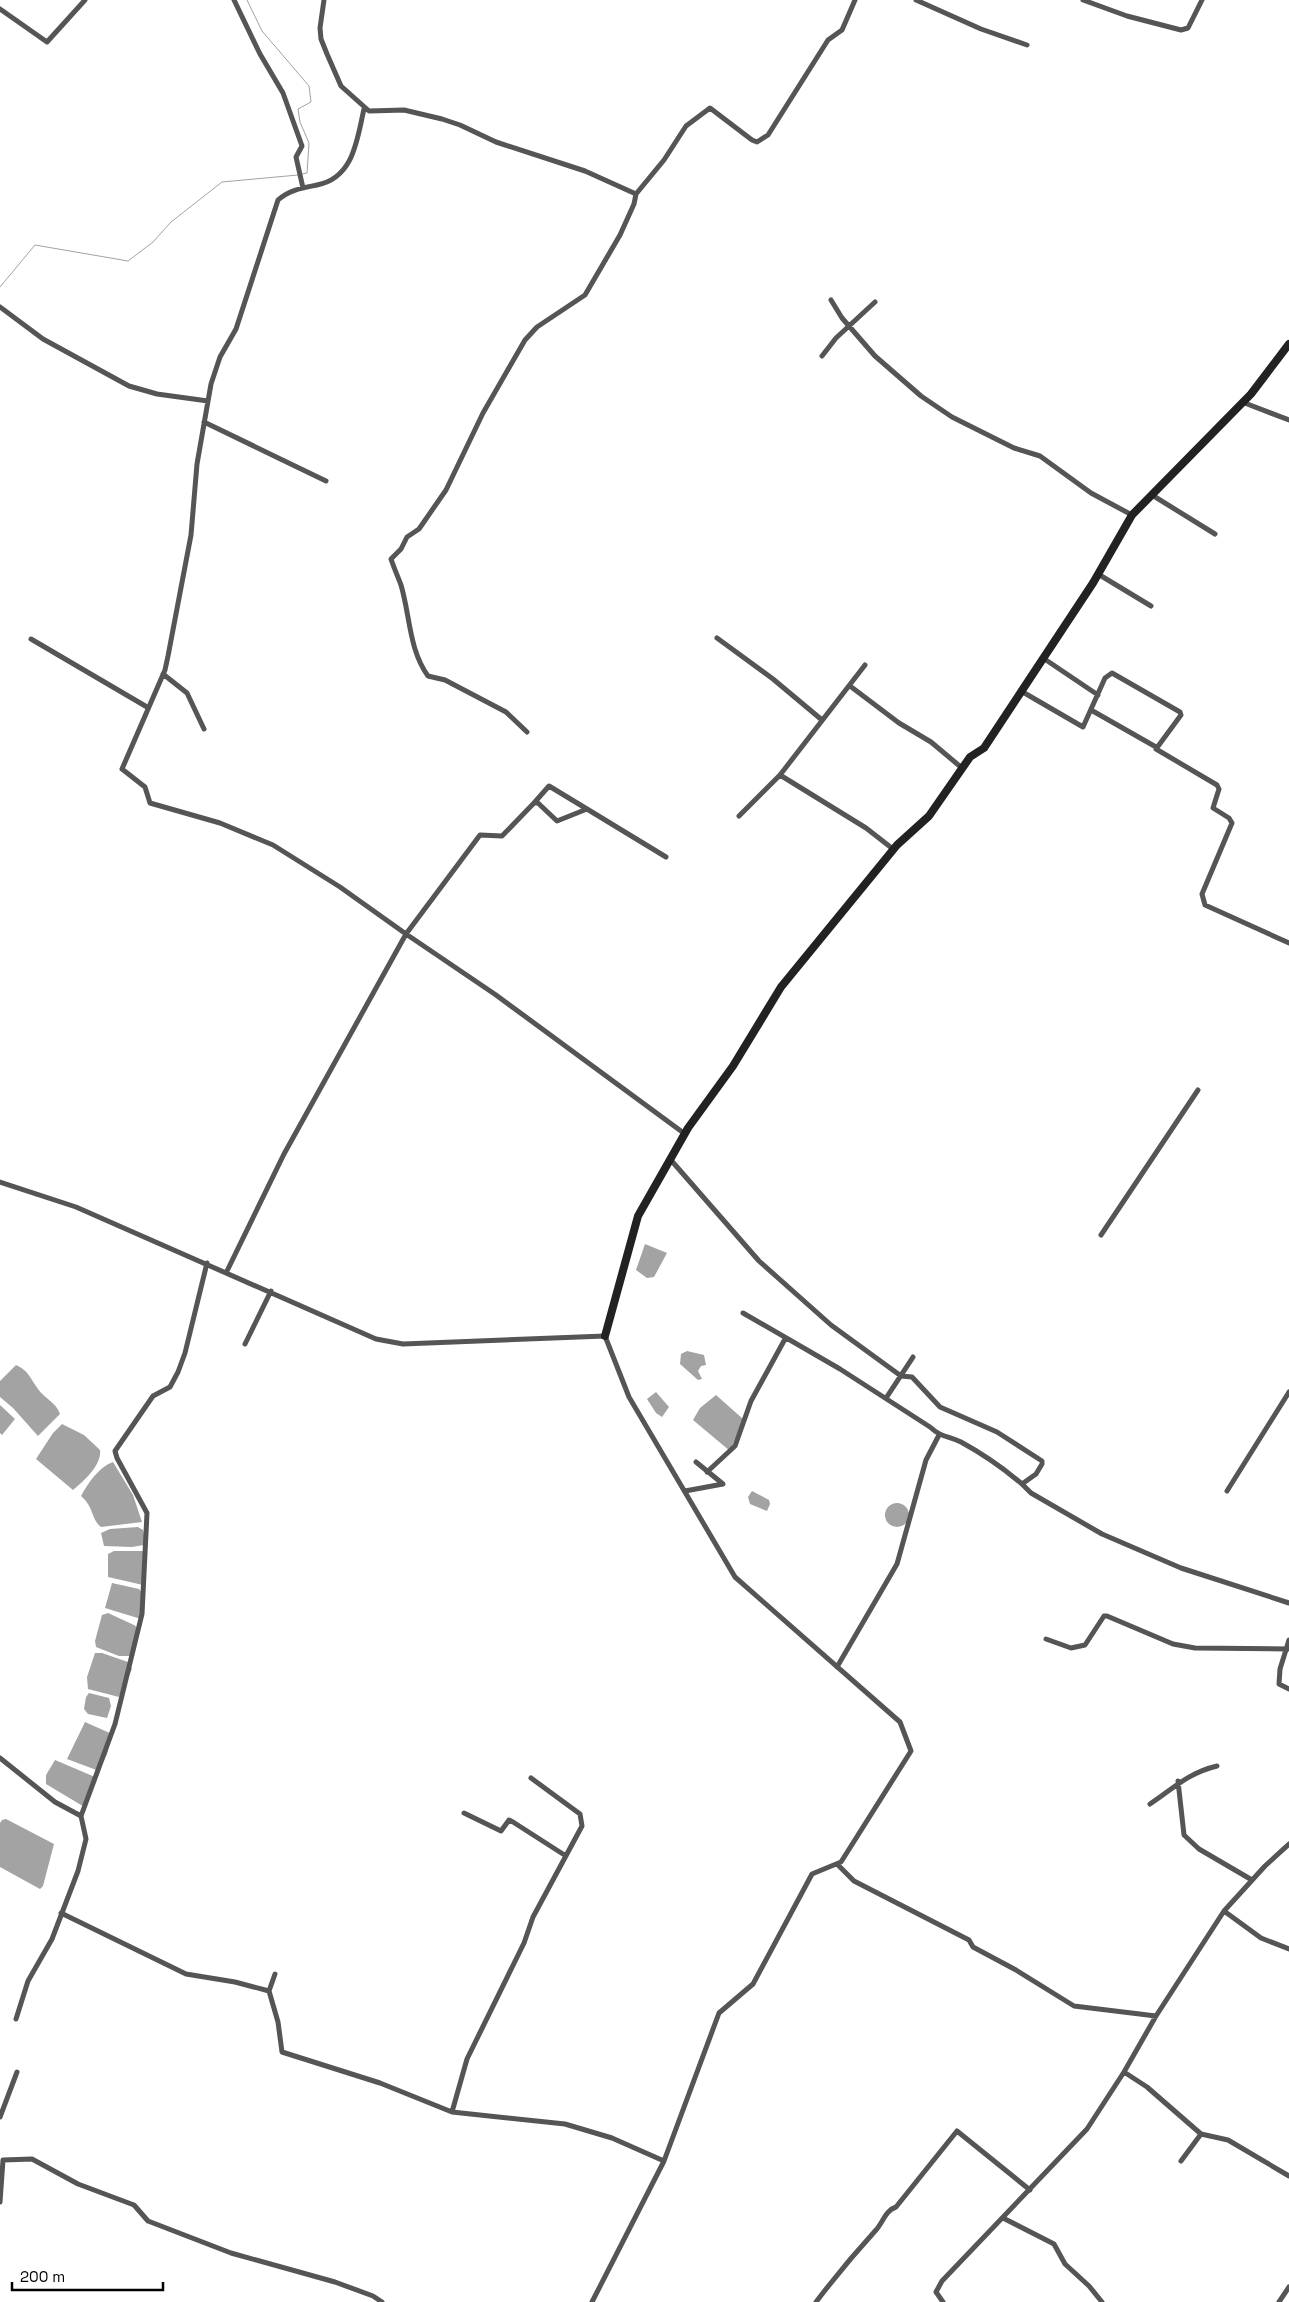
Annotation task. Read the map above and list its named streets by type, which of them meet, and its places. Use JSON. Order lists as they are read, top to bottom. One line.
{"scale_bar":"200 m"}
